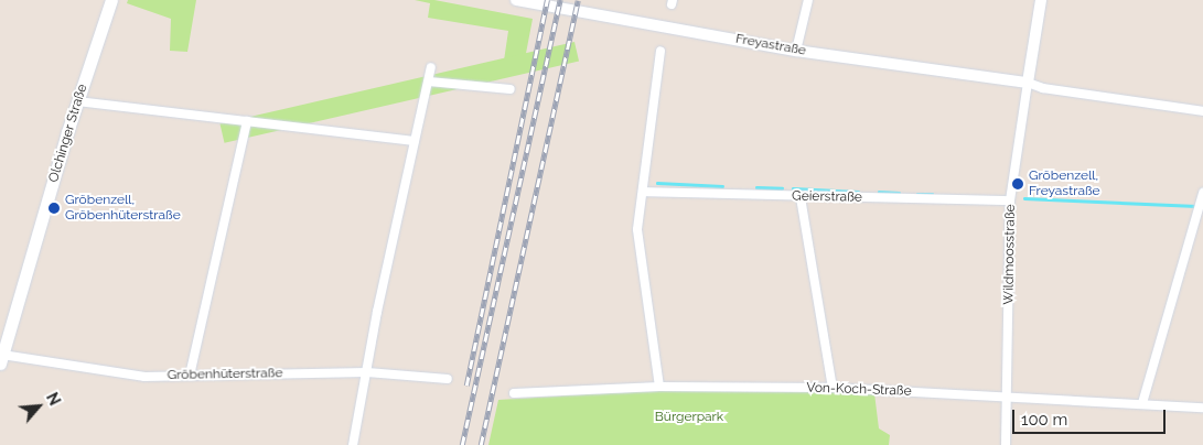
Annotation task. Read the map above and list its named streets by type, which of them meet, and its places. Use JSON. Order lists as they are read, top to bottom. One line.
{"streets":{"main road":["Olchinger Straße"],"street":["Freyastraße","Geierstraße","Wildmoosstraße","Gröbenhüterstraße","Von-Koch-Straße"]},"crossings":[["Freyastraße","Wildmoosstraße"],["Olchinger Straße","Gröbenhüterstraße"],["Geierstraße","Wildmoosstraße"],["Wildmoosstraße","Von-Koch-Straße"]],"parks":["Bürgerpark"],"places":["Gröbenzell, Freyastraße","Gröbenzell, Gröbenhüterstraße"],"scale_bar":"100 m","north":"top right"}
